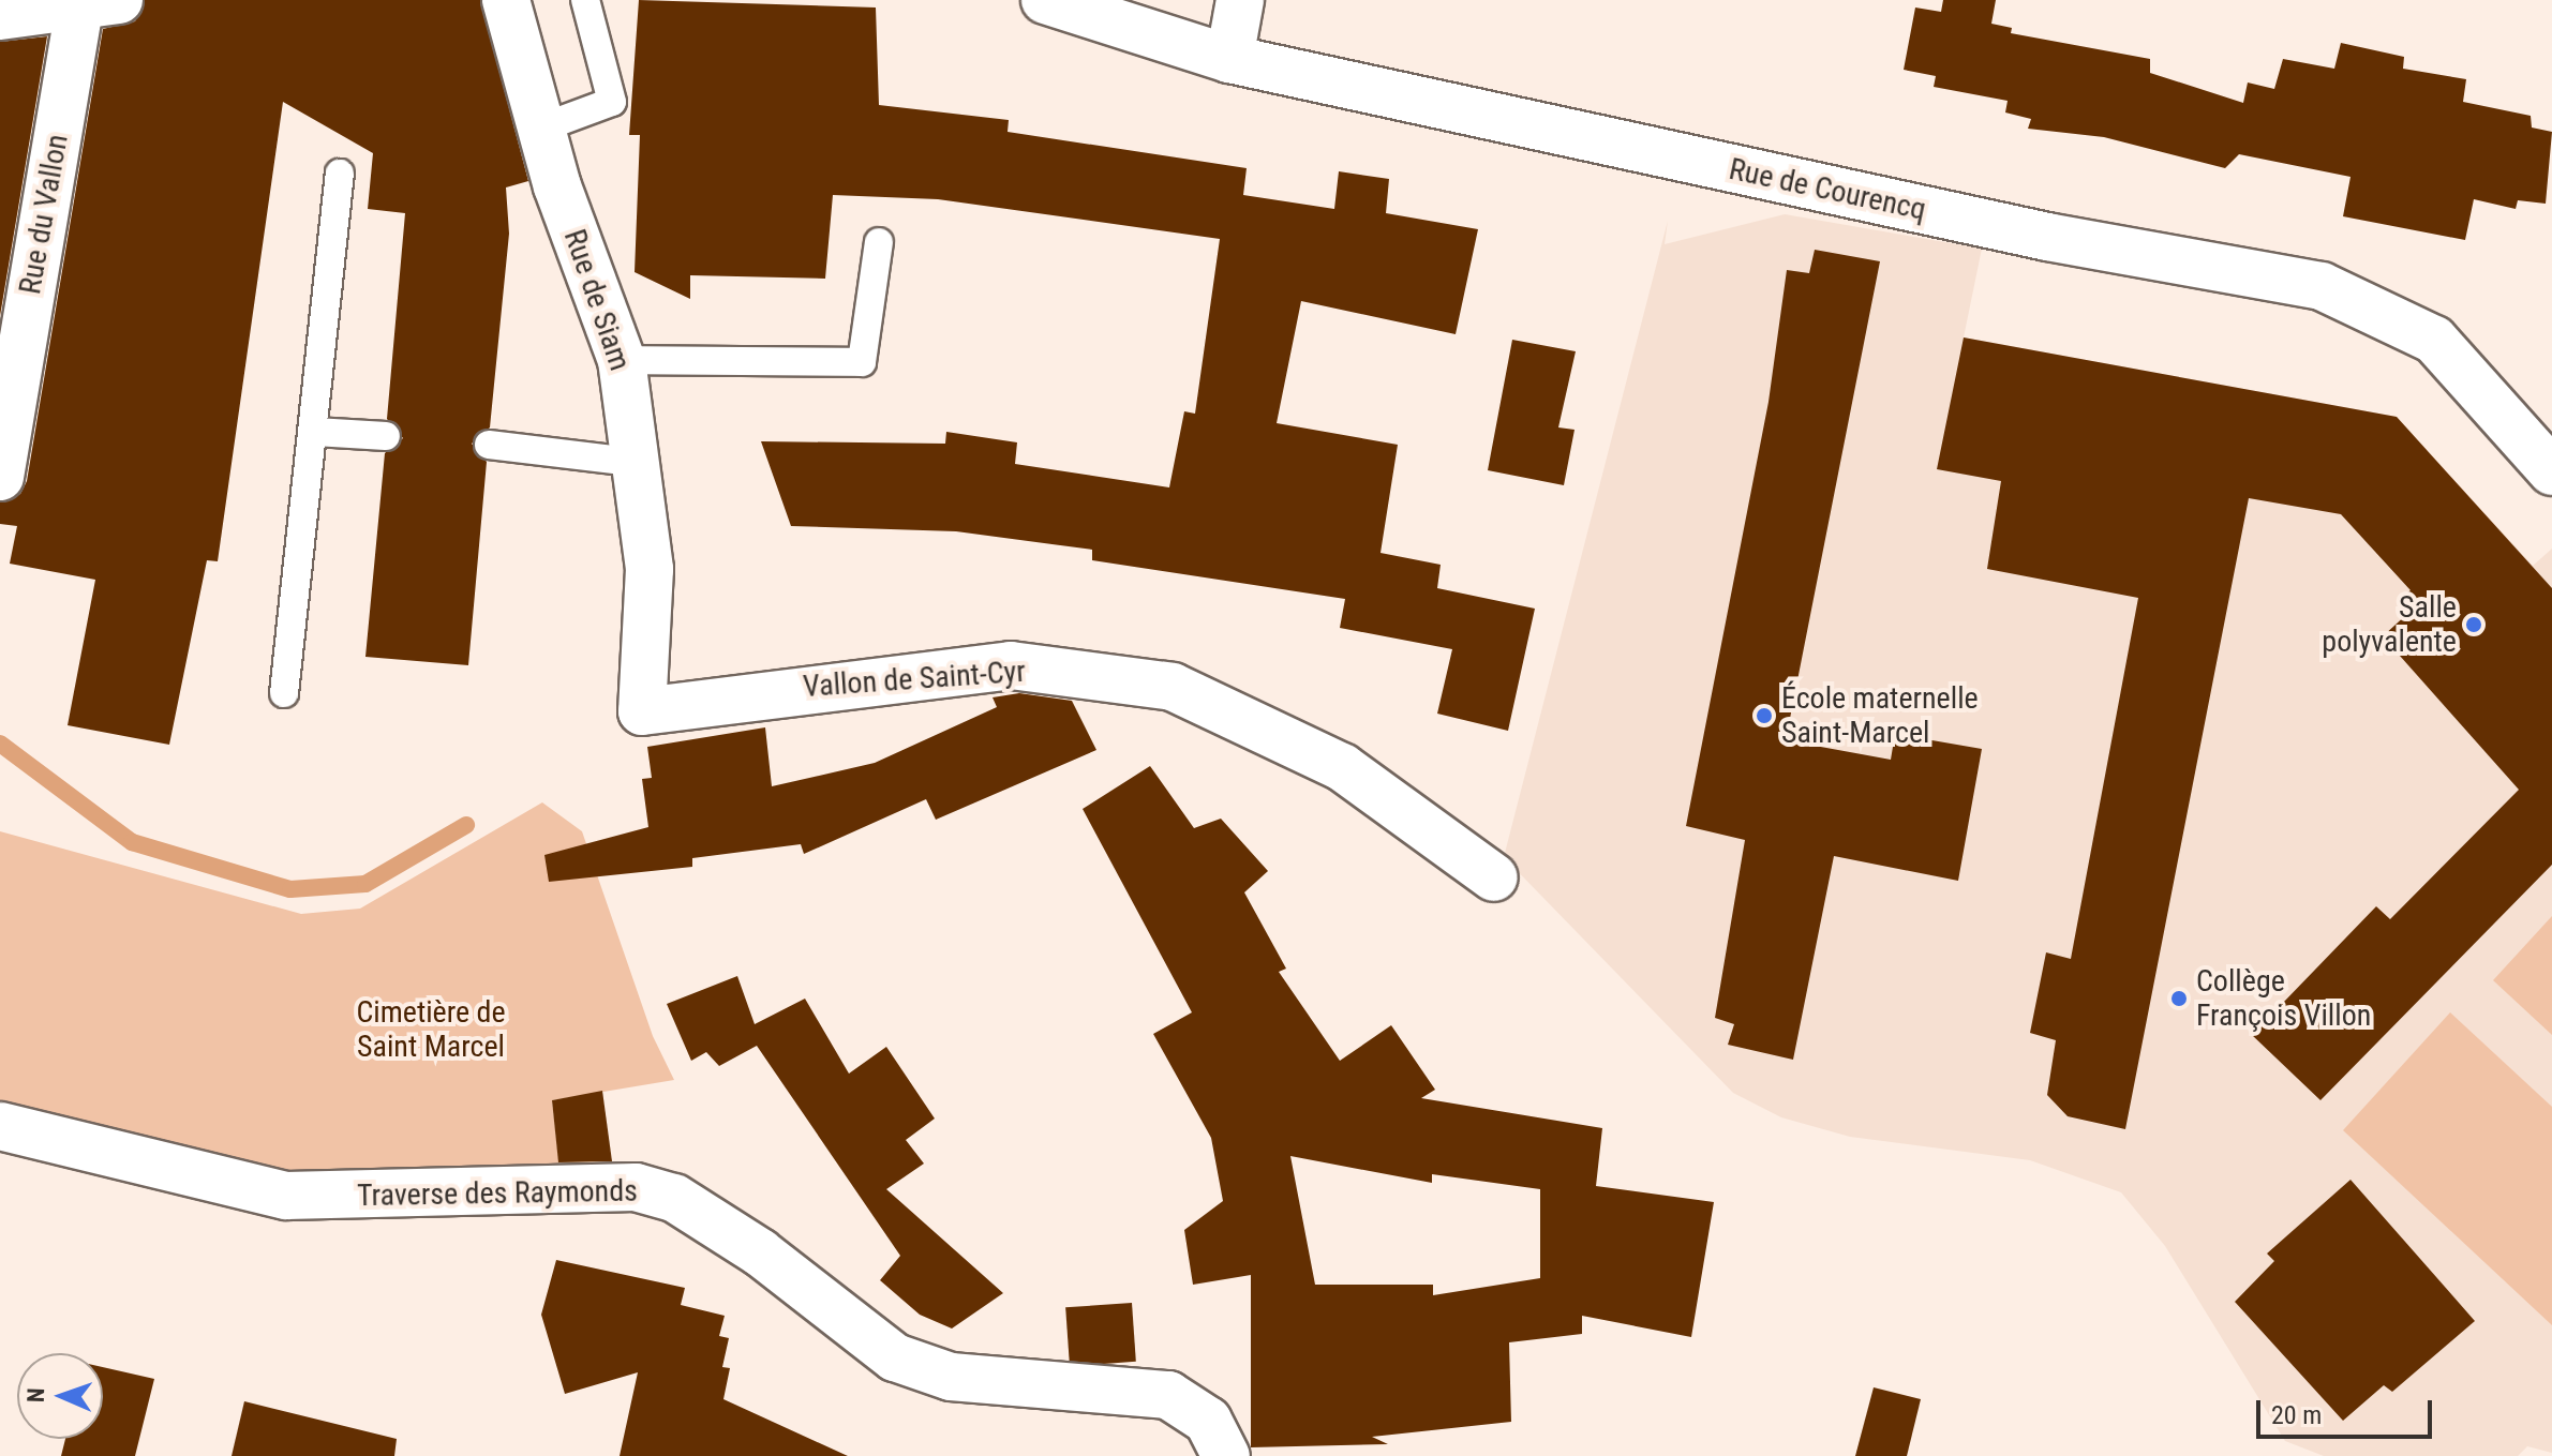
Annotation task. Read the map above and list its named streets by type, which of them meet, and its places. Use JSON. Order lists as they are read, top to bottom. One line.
{"streets":{"street":["Rue de Courencq","Rue du Vallon","Rue de Siam","Vallon de Saint-Cyr","Traverse des Raymonds"]},"crossings":[["Rue de Siam","Vallon de Saint-Cyr"]],"parks":["Cimetière de Saint Marcel"],"places":["Salle polyvalente","École maternelle Saint-Marcel","Collège François Villon"],"scale_bar":"20 m","north":"left"}
